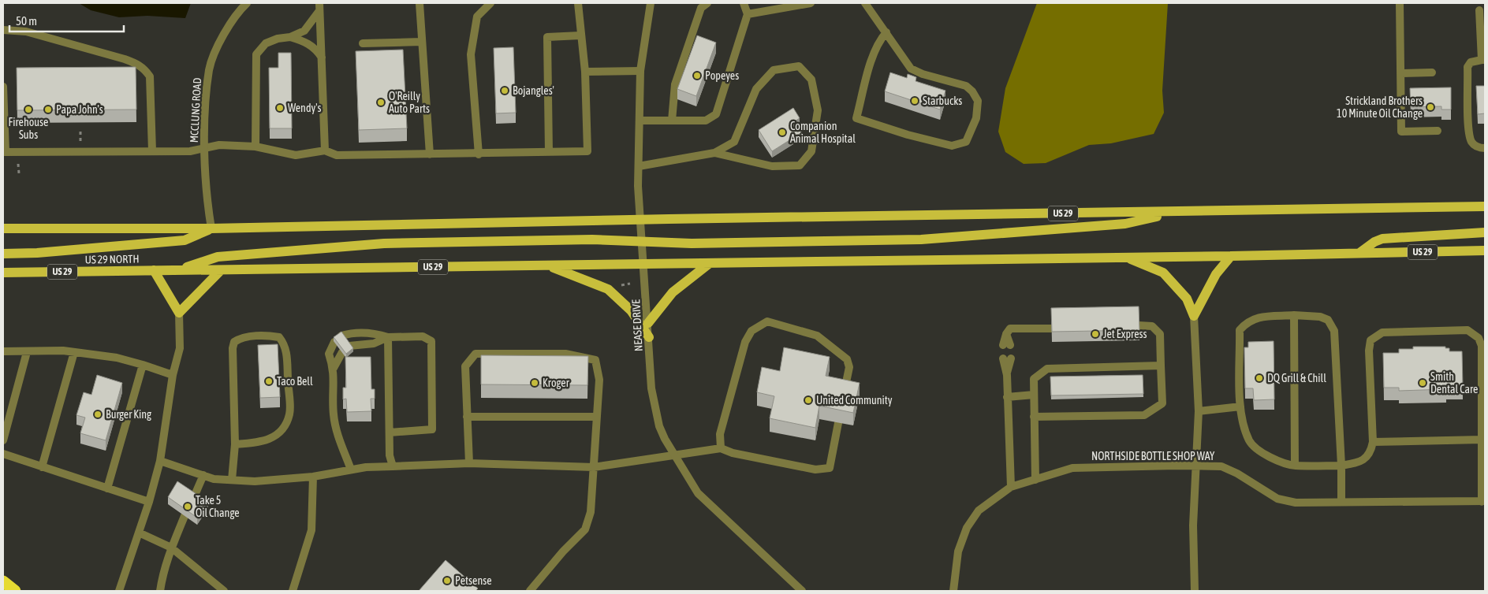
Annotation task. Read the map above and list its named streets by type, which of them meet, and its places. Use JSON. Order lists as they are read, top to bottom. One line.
{"streets":{"main road":["US 29","US 29 NORTH"],"street":["MCCLUNG ROAD","NEASE DRIVE","NORTHSIDE BOTTLE SHOP WAY"]},"crossings":[["MCCLUNG ROAD","US 29"],["US 29","US 29 NORTH"],["US 29","NEASE DRIVE"]],"places":["Popeyes","Bojangles'","Starbucks","O'Reilly Auto Parts","Strickland Brothers 10 Minute Oil Change","Wendy's","Firehouse Subs","Papa John's","Companion Animal Hospital","Jet Express","DQ Grill & Chill","Taco Bell","Kroger","Smith Dental Care","United Community","Burger King","Take 5 Oil Change","Petsense"],"scale_bar":"50 m"}
